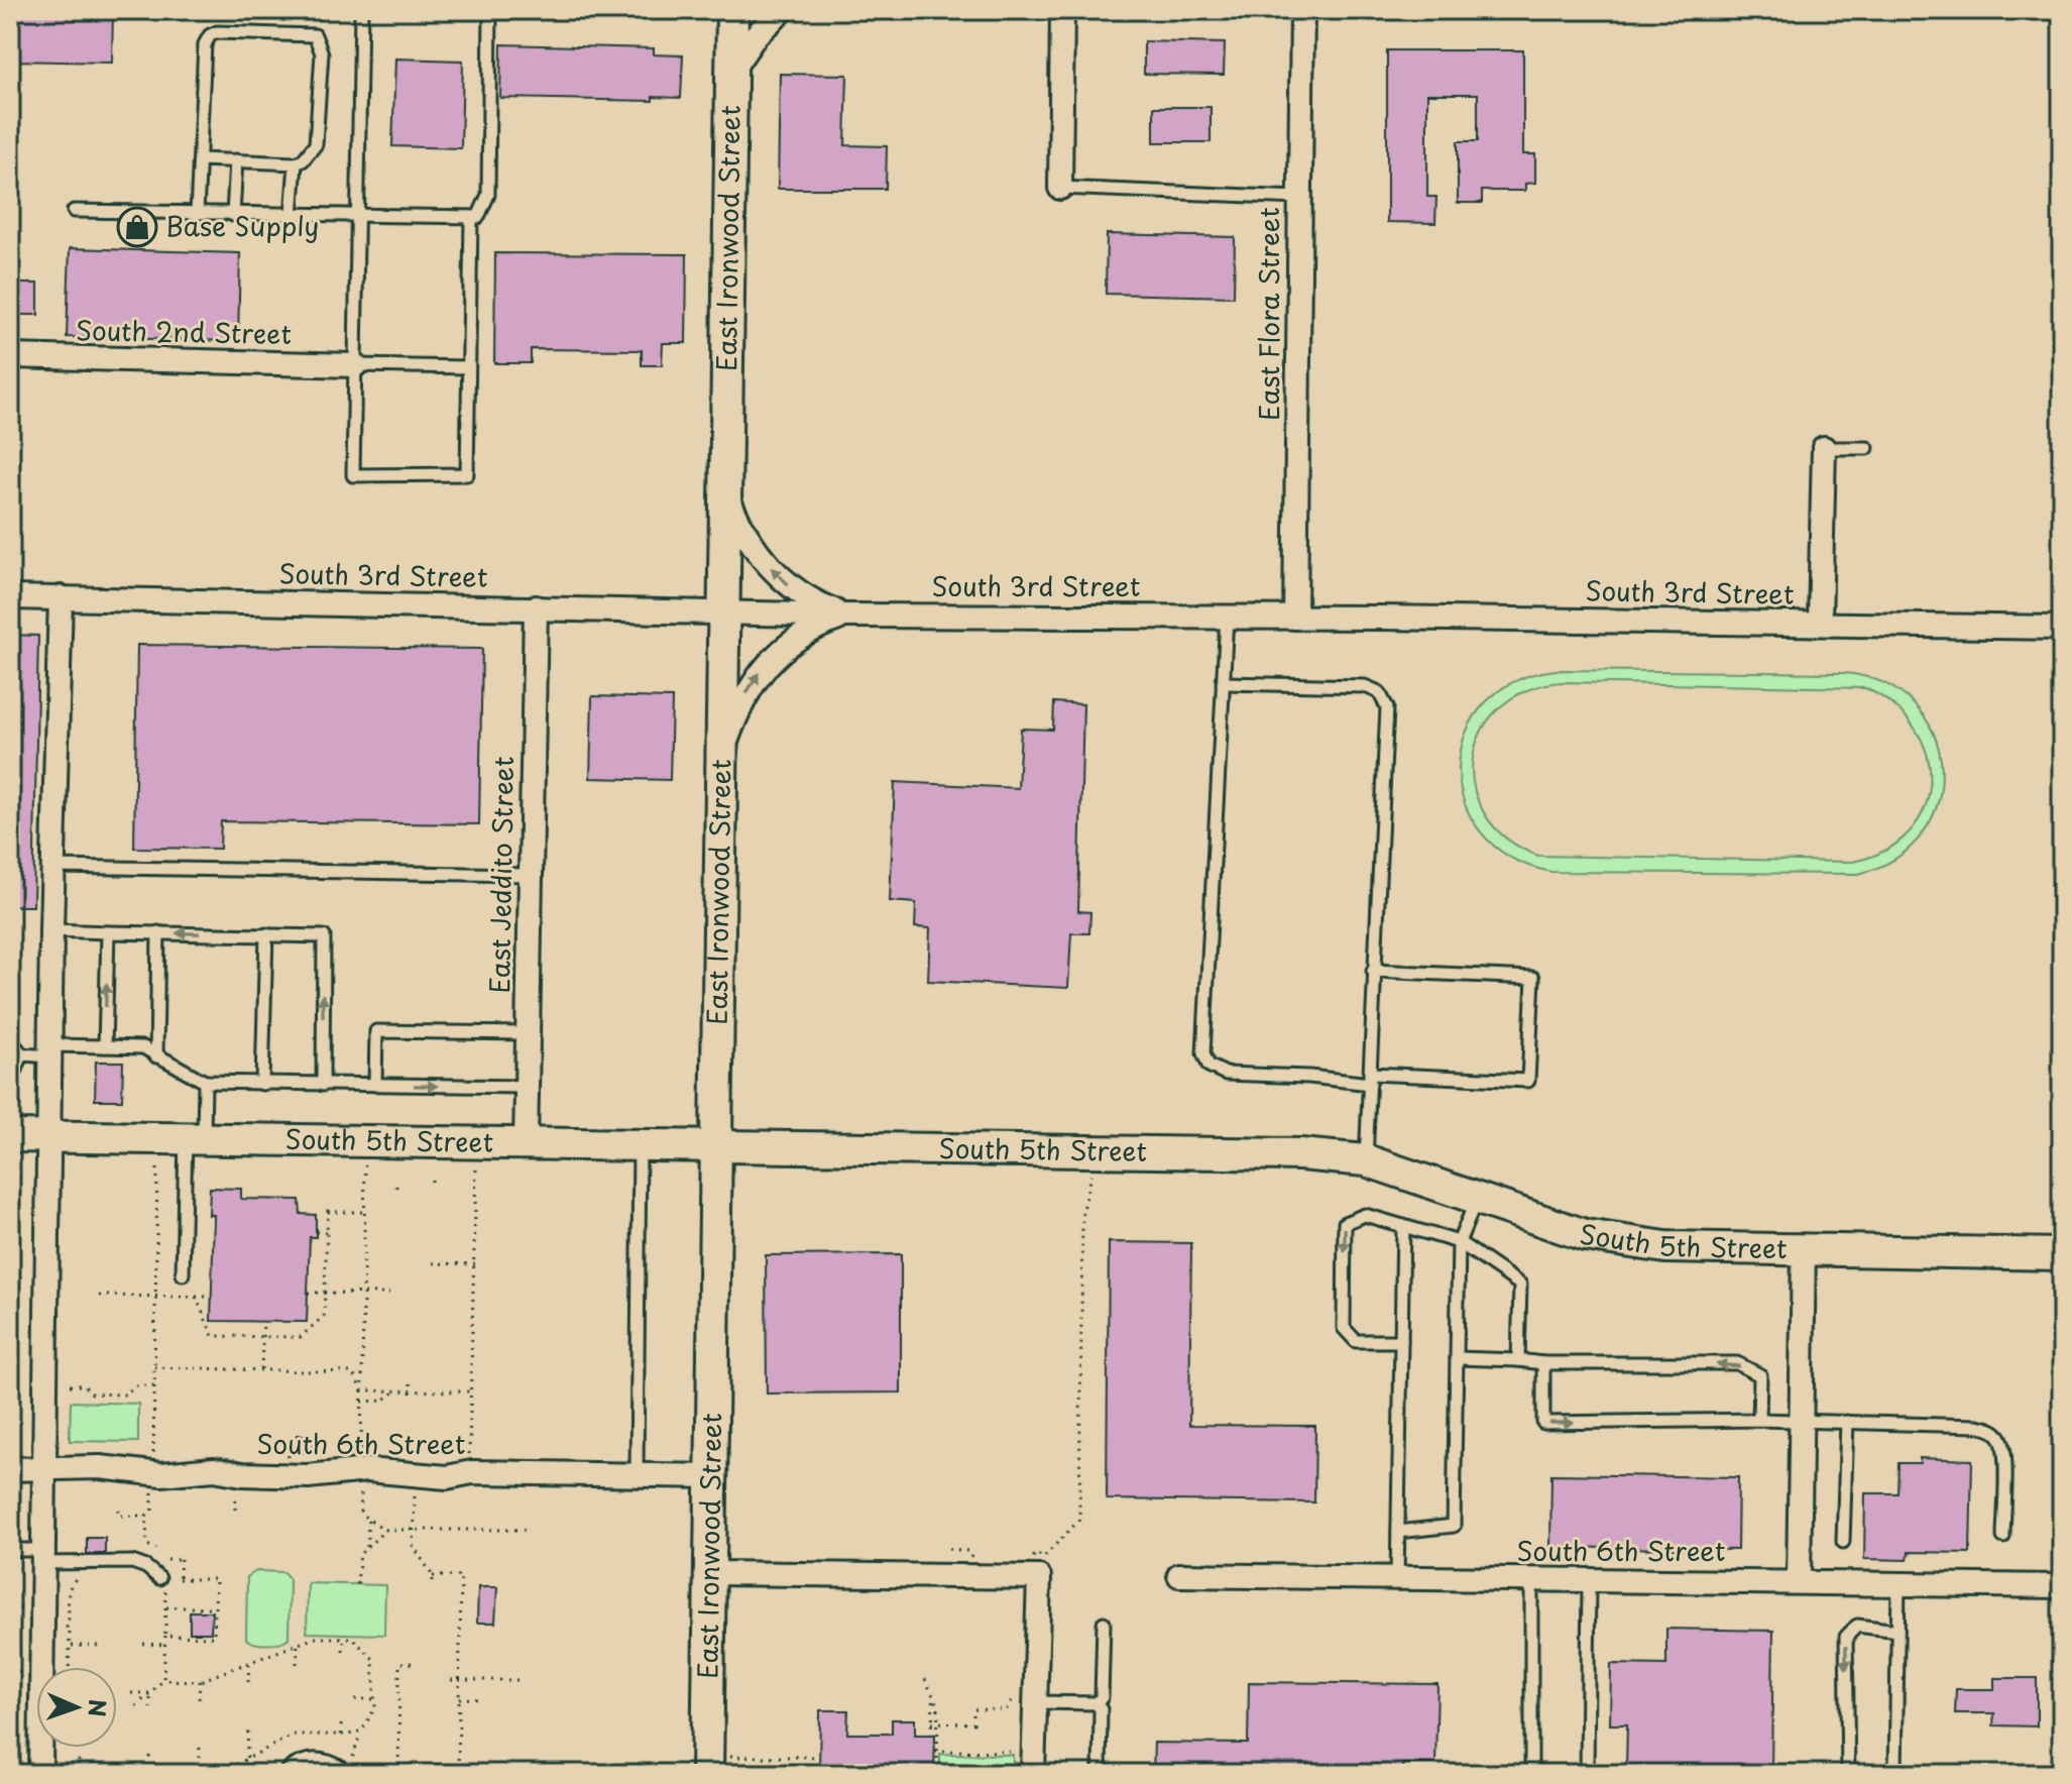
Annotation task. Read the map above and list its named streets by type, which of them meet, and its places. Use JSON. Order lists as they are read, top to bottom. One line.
{"streets":{"street":["East Ironwood Street","East Flora Street","South 2nd Street","South 3rd Street","East Jeddito Street","South 5th Street","South 6th Street"]},"crossings":[["East Ironwood Street","South 3rd Street"],["East Ironwood Street","South 5th Street"],["East Ironwood Street","South 6th Street"],["East Flora Street","South 3rd Street"],["South 3rd Street","East Jeddito Street"],["East Jeddito Street","South 5th Street"]],"places":{"shop":["Base Supply"]},"north":"right"}
